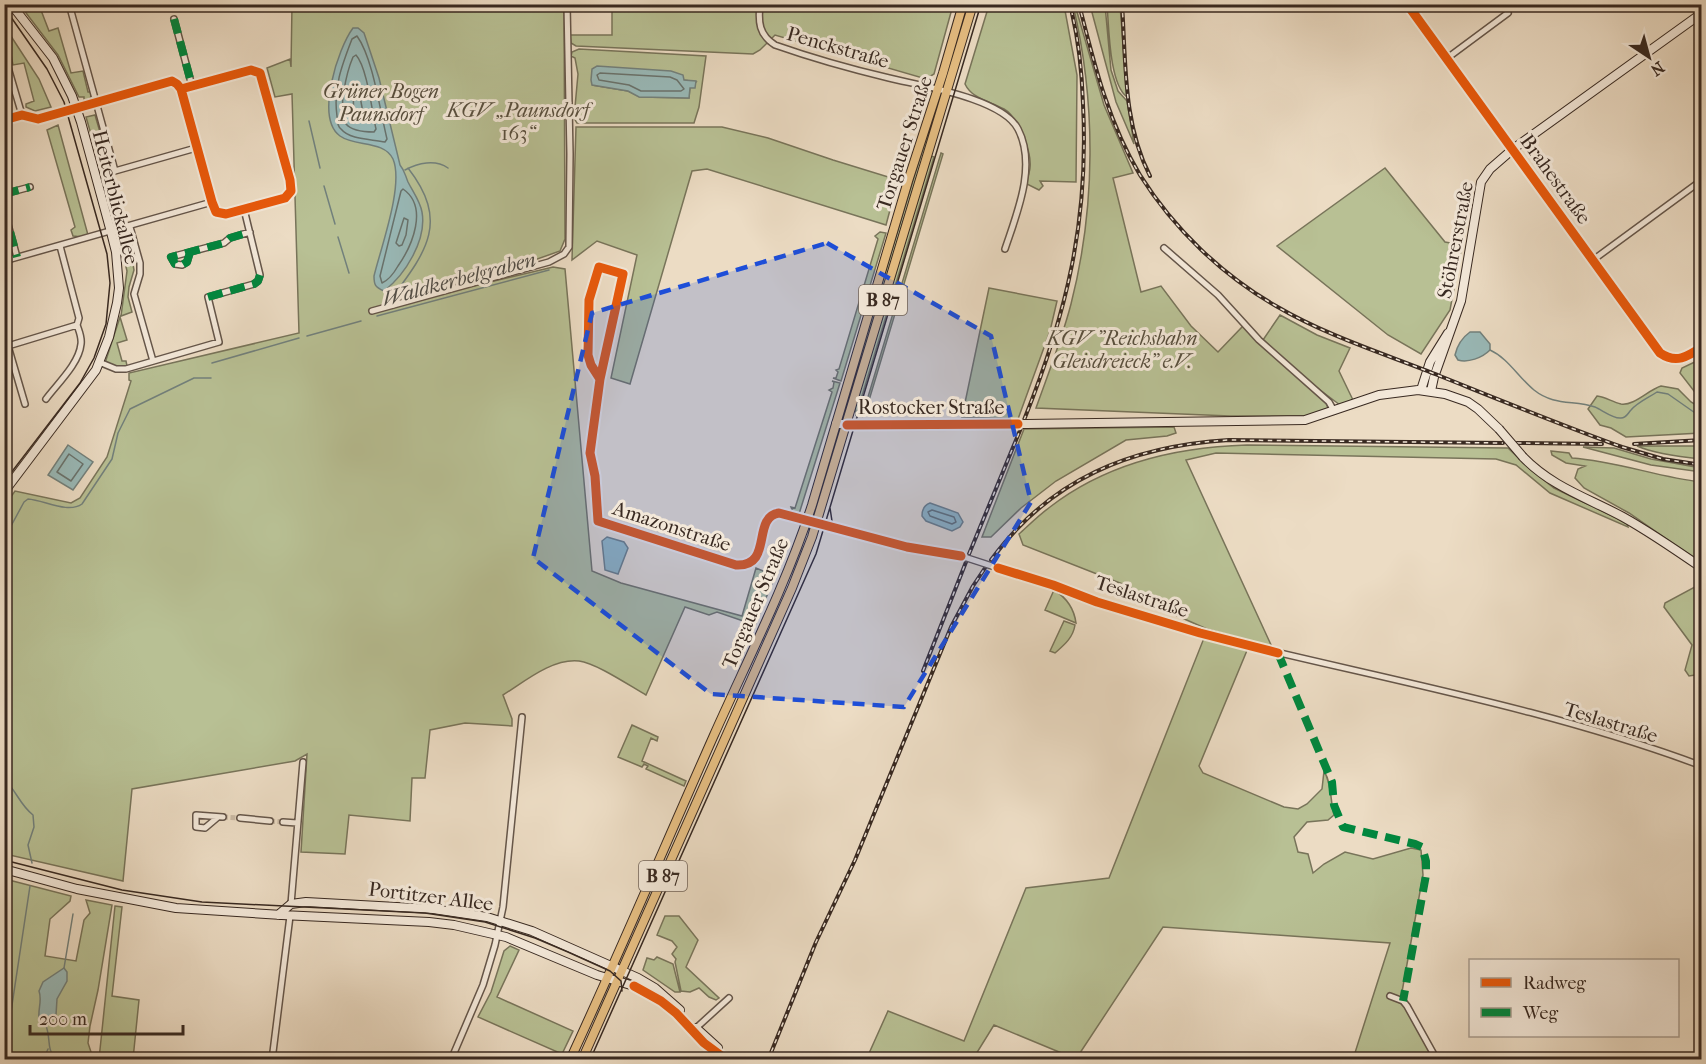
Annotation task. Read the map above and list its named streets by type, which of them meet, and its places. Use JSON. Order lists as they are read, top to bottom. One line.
{"streets":{"main road":["Torgauer Straße","Brahestraße","Heiterblickallee","Stöhrerstraße","B 87","Rostocker Straße","Portitzer Allee"],"street":["Penckstraße","Amazonstraße","Teslastraße"]},"crossings":[["Penckstraße","Torgauer Straße"],["Torgauer Straße","Rostocker Straße"],["Torgauer Straße","Amazonstraße"],["Torgauer Straße","Teslastraße"],["Torgauer Straße","Portitzer Allee"],["Brahestraße","Stöhrerstraße"],["Stöhrerstraße","Rostocker Straße"],["Amazonstraße","Teslastraße"]],"water":["Waldkerbelgraben"],"parks":["Grüner Bogen Paunsdorf","KGV „Paunsdorf 163“","KGV \"Reichsbahn Gleisdreieck\" e.V."],"legend":["Radweg","Weg"],"scale_bar":"200 m","north":"bottom right"}
